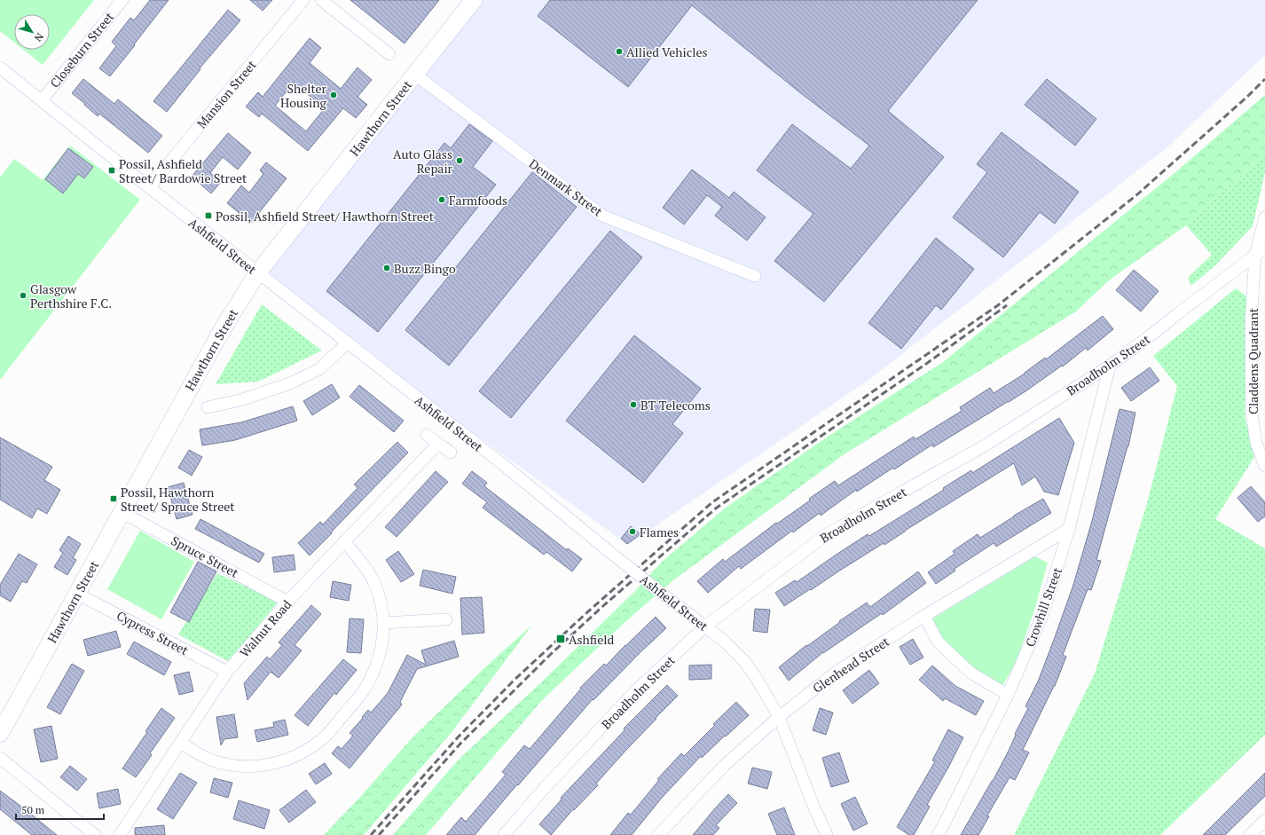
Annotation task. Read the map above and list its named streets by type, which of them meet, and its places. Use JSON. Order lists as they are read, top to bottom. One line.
{"streets":{"main road":["Hawthorn Street"],"street":["Closeburn Street","Mansion Street","Denmark Street","Ashfield Street","Claddens Quadrant","Broadholm Street","Spruce Street","Crowhill Street","Walnut Road","Cypress Street","Glenhead Street"]},"crossings":[["Closeburn Street","Ashfield Street"],["Mansion Street","Ashfield Street"],["Hawthorn Street","Denmark Street"],["Hawthorn Street","Ashfield Street"],["Hawthorn Street","Spruce Street"],["Hawthorn Street","Cypress Street"],["Ashfield Street","Broadholm Street"],["Ashfield Street","Glenhead Street"],["Claddens Quadrant","Broadholm Street"],["Broadholm Street","Crowhill Street"],["Spruce Street","Walnut Road"],["Crowhill Street","Glenhead Street"],["Walnut Road","Cypress Street"]],"places":{"other":["Allied Vehicles","Shelter Housing","Auto Glass Repair","Farmfoods","Buzz Bingo","Glasgow Perthshire F.C.","BT Telecoms","Flames"],"transit":["Possil, Ashfield Street/ Bardowie Street","Possil, Ashfield Street/ Hawthorn Street","Possil, Hawthorn Street/ Spruce Street","Ashfield"]},"scale_bar":"50 m","north":"bottom right"}
